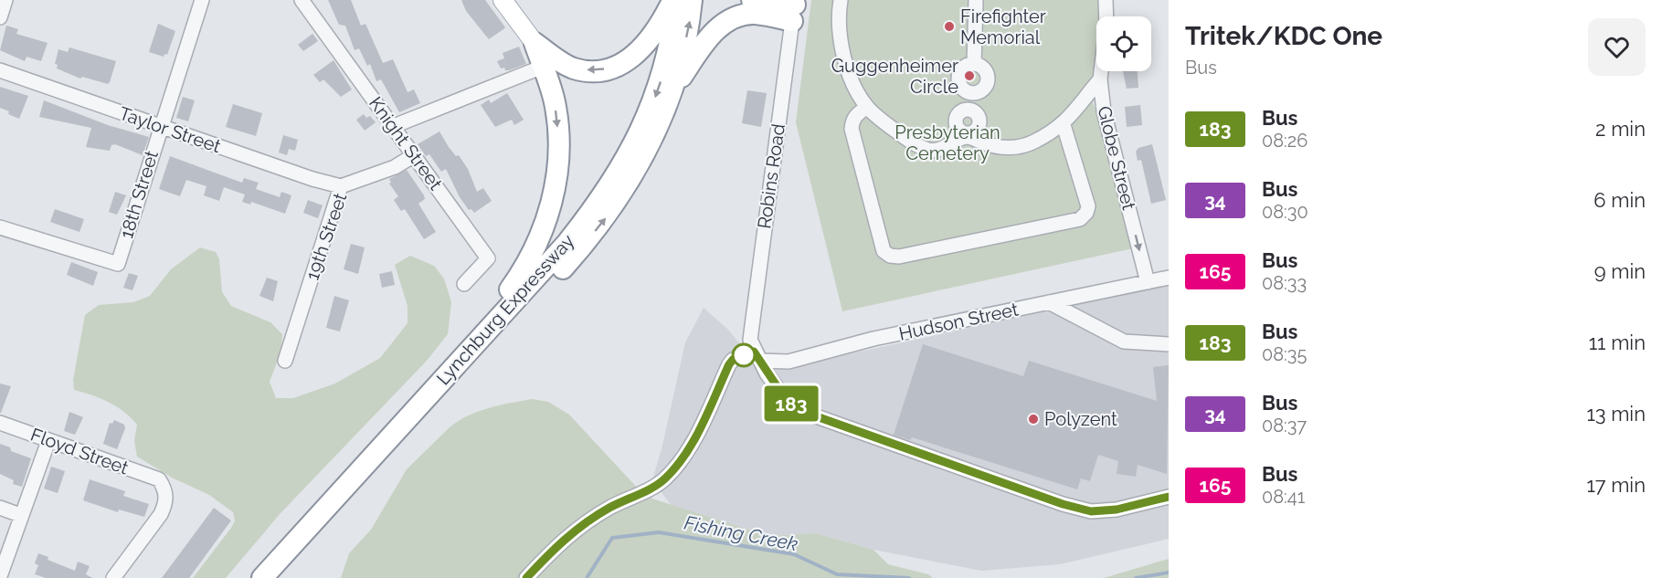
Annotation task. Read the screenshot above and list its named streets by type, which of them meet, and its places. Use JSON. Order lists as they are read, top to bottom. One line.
{"streets":{"highway":["Lynchburg Expressway"],"street":["Taylor Street","Knight Street","Globe Street","Robins Road","18th Street","19th Street","Hudson Street","Floyd Street"]},"crossings":[["Taylor Street","18th Street"],["Taylor Street","19th Street"],["Knight Street","19th Street"],["Globe Street","Hudson Street"],["Robins Road","Hudson Street"]],"one_way":["Globe Street"],"water":["Fishing Creek"],"parks":["Presbyterian Cemetery"],"places":["Firefighter Memorial","Guggenheimer Circle","Polyzent"],"lines":["bus line 183"],"page":{"on_map":"183","heading":["Tritek/KDC One","Bus"],"list":[{"mark":"183","name":"Bus","note":"08:26","value":"2 min"},{"mark":"34","name":"Bus","note":"08:30","value":"6 min"},{"mark":"165","name":"Bus","note":"08:33","value":"9 min"},{"mark":"183","name":"Bus","note":"08:35","value":"11 min"},{"mark":"34","name":"Bus","note":"08:37","value":"13 min"},{"mark":"165","name":"Bus","note":"08:41","value":"17 min"}]}}
